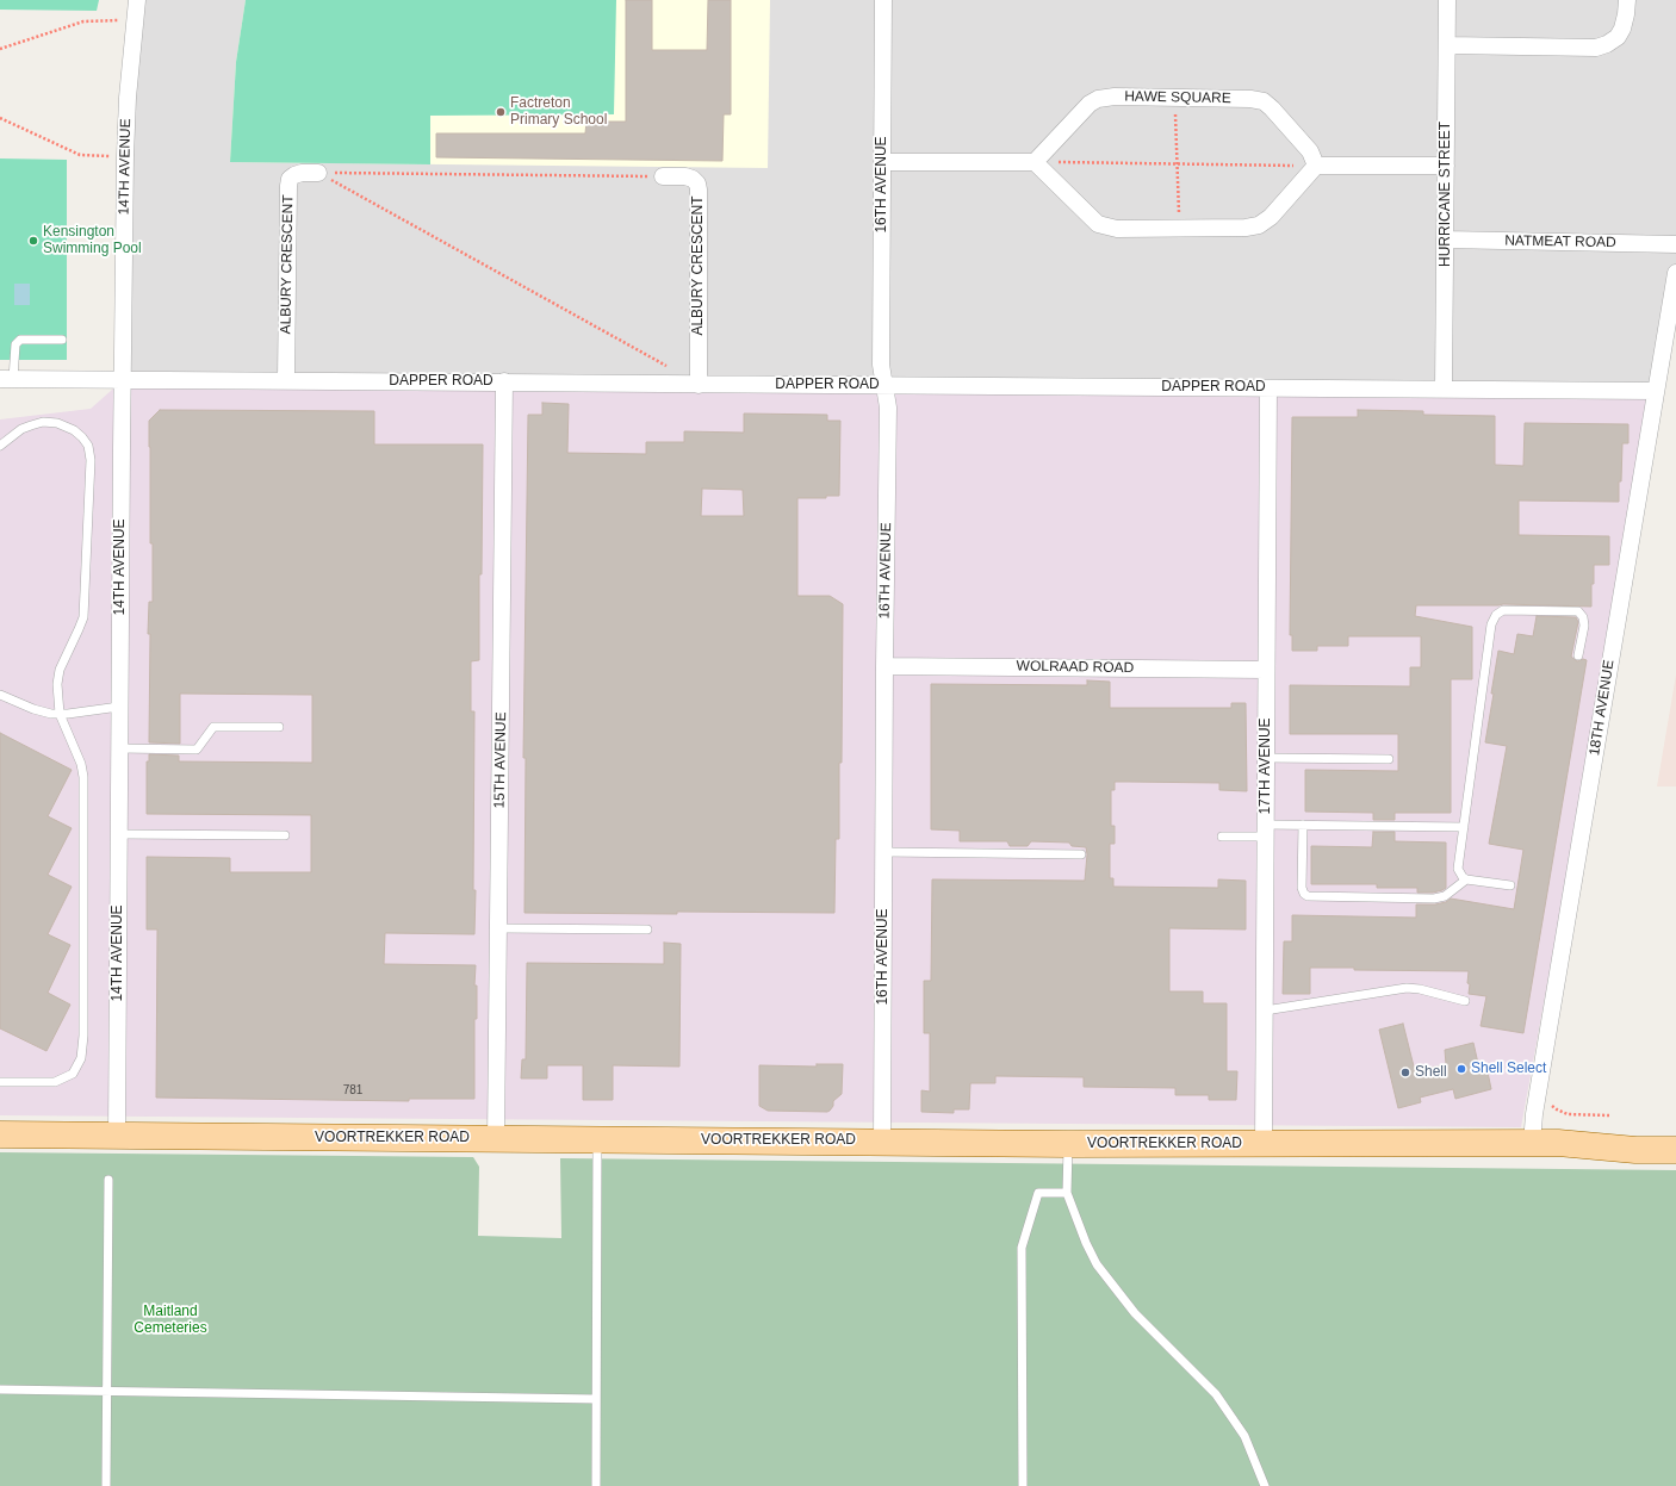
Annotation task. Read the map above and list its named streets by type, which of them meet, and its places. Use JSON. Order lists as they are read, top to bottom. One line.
{"streets":{"main road":["VOORTREKKER ROAD"],"street":["HAWE SQUARE","14TH AVENUE","16TH AVENUE","HURRICANE STREET","NATMEAT ROAD","ALBURY CRESCENT","DAPPER ROAD","WOLRAAD ROAD","18TH AVENUE","15TH AVENUE","17TH AVENUE"]},"crossings":[["14TH AVENUE","DAPPER ROAD"],["14TH AVENUE","VOORTREKKER ROAD"],["16TH AVENUE","DAPPER ROAD"],["16TH AVENUE","WOLRAAD ROAD"],["16TH AVENUE","VOORTREKKER ROAD"],["HURRICANE STREET","NATMEAT ROAD"],["HURRICANE STREET","DAPPER ROAD"],["ALBURY CRESCENT","DAPPER ROAD"],["DAPPER ROAD","18TH AVENUE"],["DAPPER ROAD","15TH AVENUE"],["DAPPER ROAD","17TH AVENUE"],["WOLRAAD ROAD","17TH AVENUE"],["18TH AVENUE","VOORTREKKER ROAD"],["15TH AVENUE","VOORTREKKER ROAD"],["17TH AVENUE","VOORTREKKER ROAD"]],"parks":["Maitland Cemeteries"],"places":["Factreton Primary School","Kensington Swimming Pool","Shell Select","Shell"],"house_numbers":["781"]}
